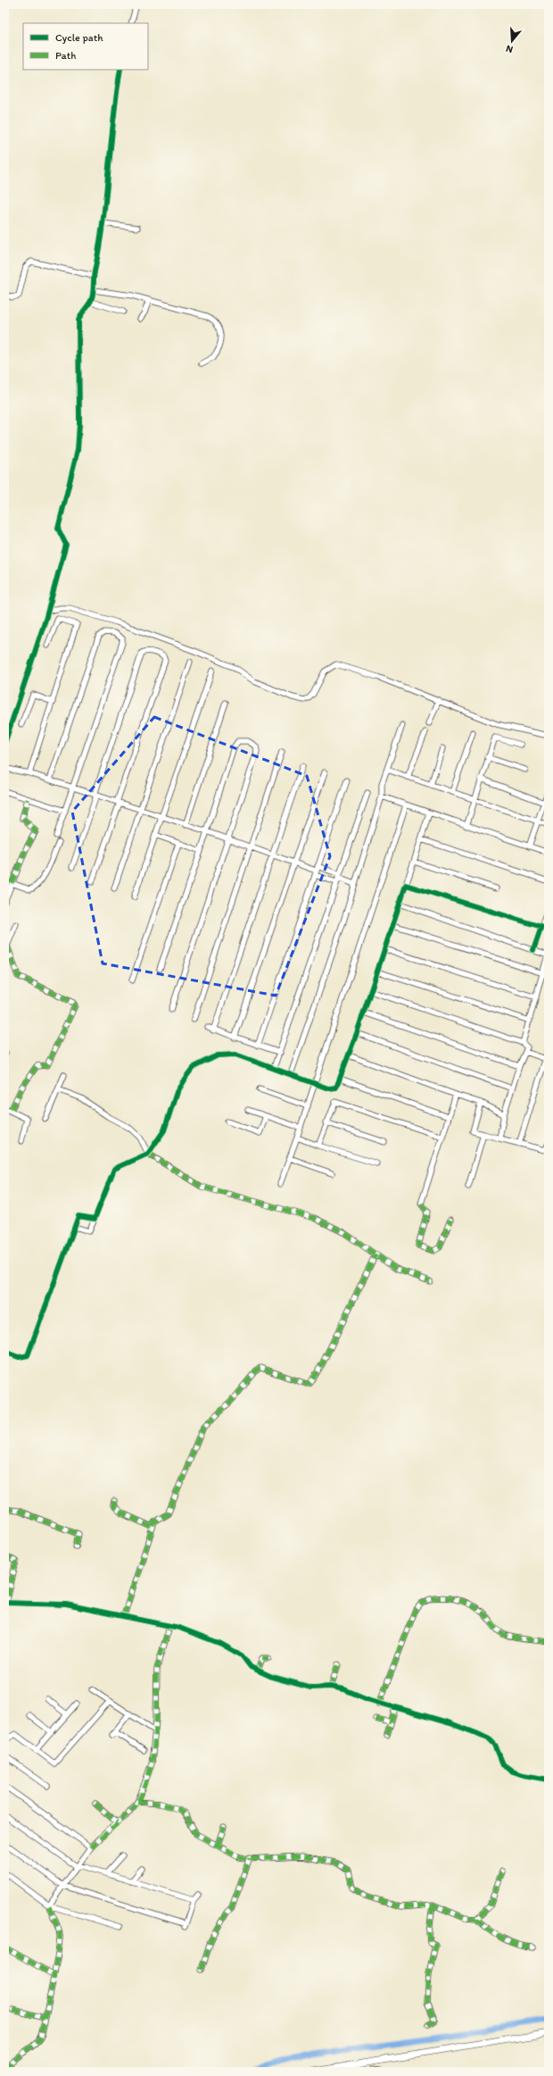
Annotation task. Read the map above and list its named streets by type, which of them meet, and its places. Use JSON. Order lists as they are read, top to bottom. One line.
{"legend":["Cycle path","Path"],"north":"bottom"}
